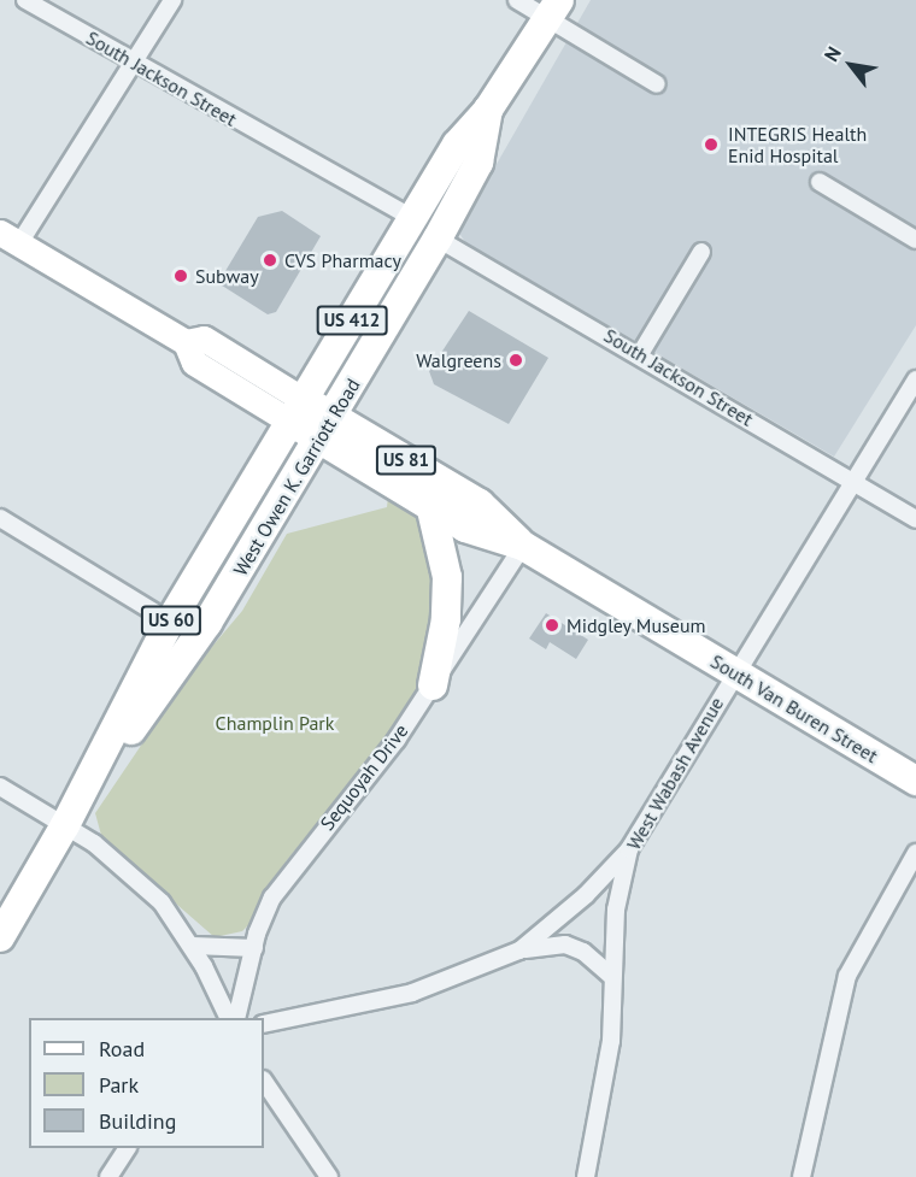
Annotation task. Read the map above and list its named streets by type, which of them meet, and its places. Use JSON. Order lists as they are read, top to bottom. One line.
{"streets":{"highway":["US 412","US 81","West Owen K. Garriott Road","US 60","South Van Buren Street"],"street":["South Jackson Street","West Wabash Avenue","Sequoyah Drive"]},"crossings":[["South Jackson Street","West Owen K. Garriott Road"],["South Jackson Street","West Wabash Avenue"],["West Owen K. Garriott Road","South Van Buren Street"],["South Van Buren Street","West Wabash Avenue"],["South Van Buren Street","Sequoyah Drive"]],"parks":["Champlin Park"],"places":["INTEGRIS Health Enid Hospital","CVS Pharmacy","Subway","Walgreens","Midgley Museum"],"legend":["Road","Park","Building"],"north":"top left"}
